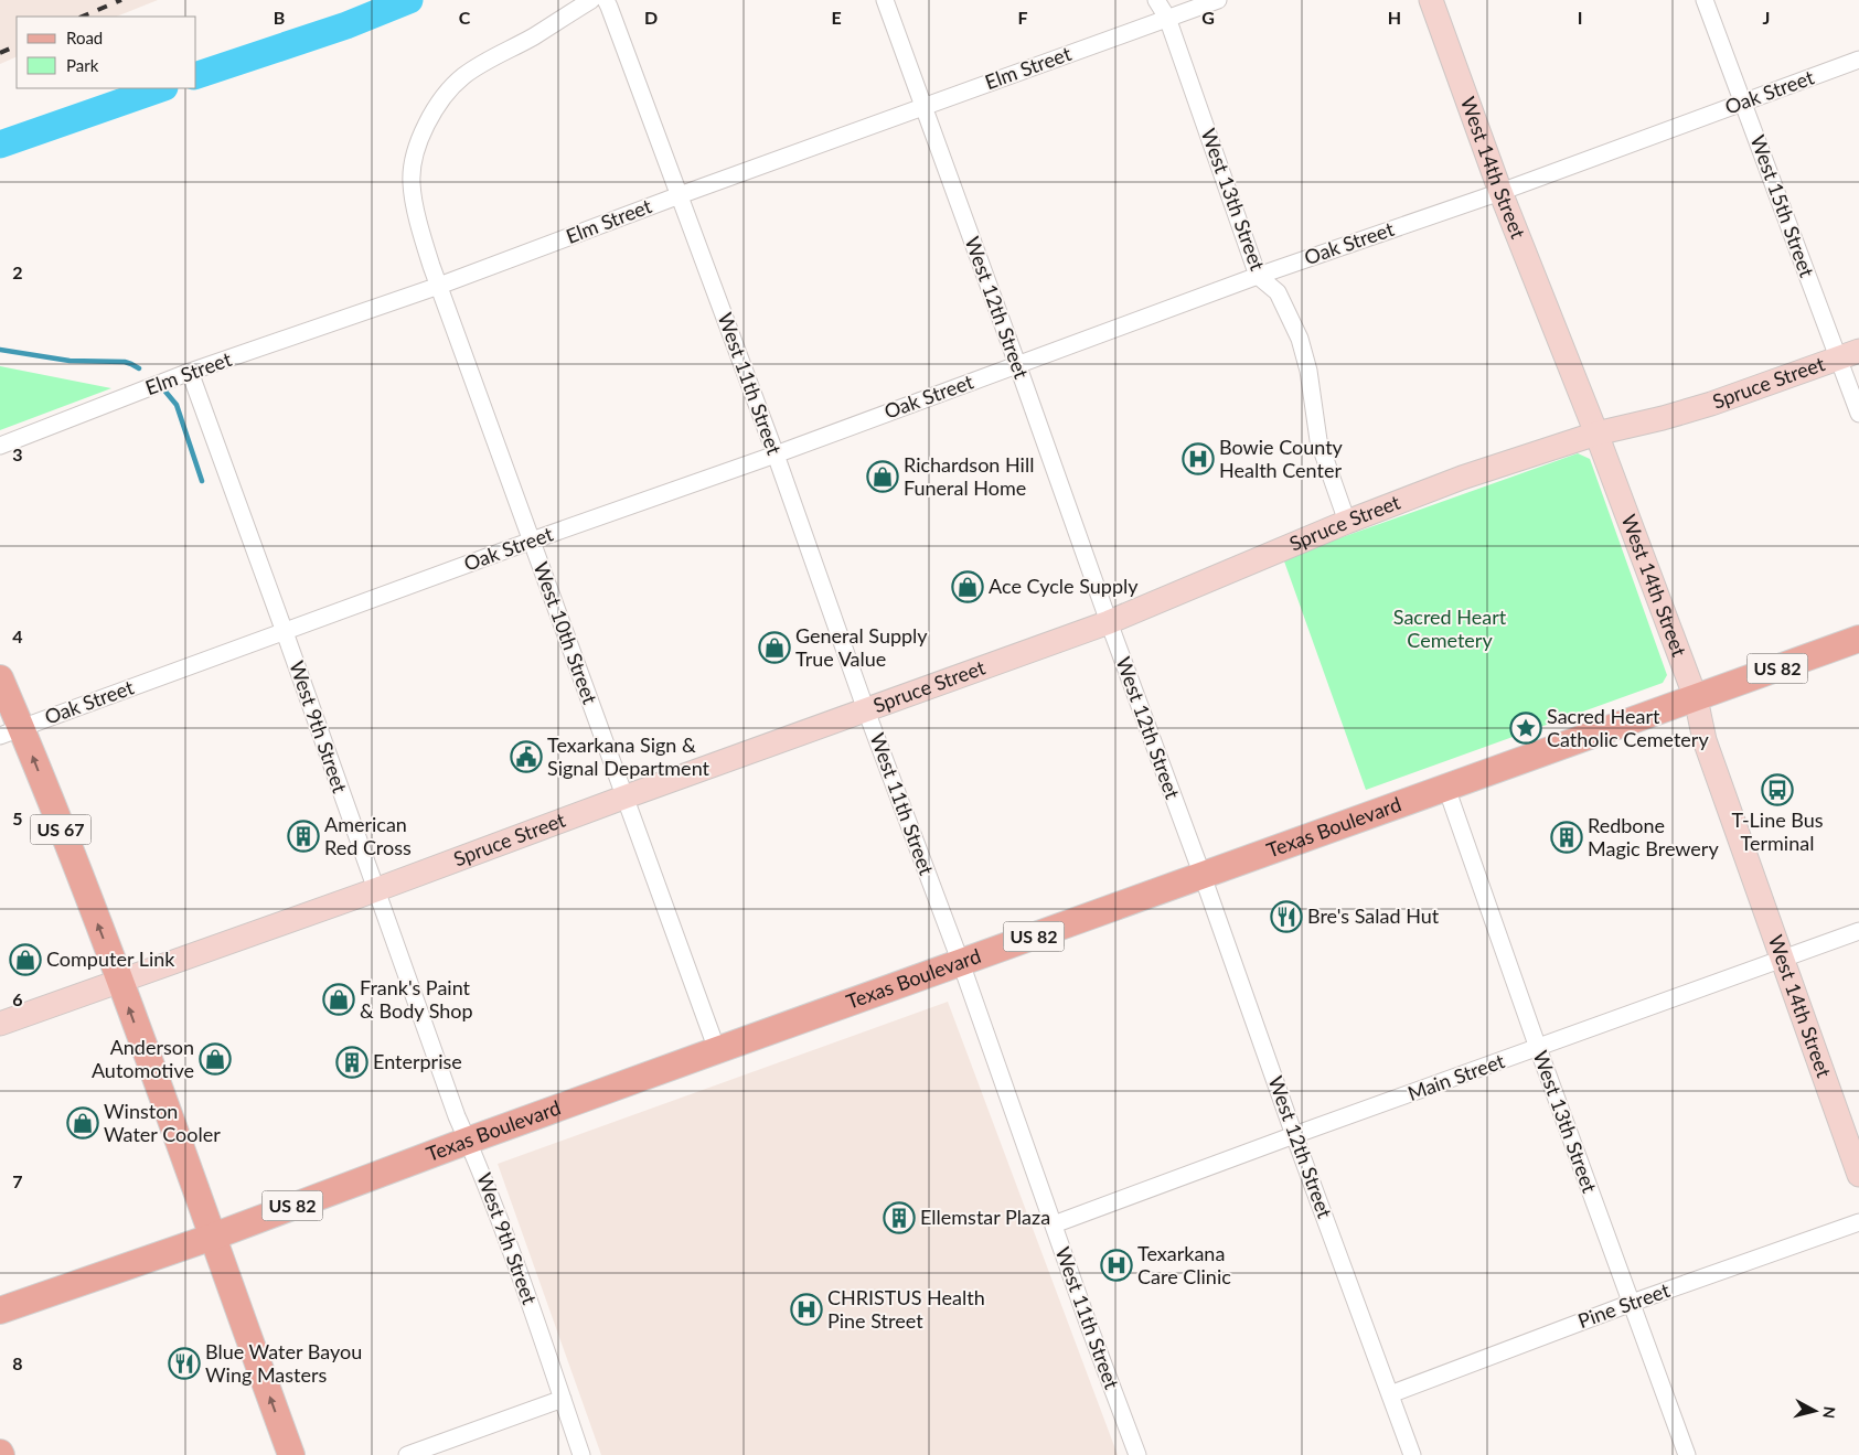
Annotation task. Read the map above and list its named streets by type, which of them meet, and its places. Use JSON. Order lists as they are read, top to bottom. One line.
{"streets":{"main road":["US 82","Texas Boulevard","US 67"],"street":["Elm Street","Oak Street","West 14th Street","West 13th Street","West 15th Street","West 12th Street","Spruce Street","West 11th Street","West 10th Street","West 9th Street","Main Street","Pine Street"]},"crossings":[["Elm Street","West 13th Street"],["Elm Street","West 12th Street"],["Elm Street","West 11th Street"],["Elm Street","West 10th Street"],["Elm Street","West 9th Street"],["Oak Street","West 14th Street"],["Oak Street","West 13th Street"],["Oak Street","West 15th Street"],["Oak Street","West 12th Street"],["Oak Street","West 11th Street"],["Oak Street","West 10th Street"],["Oak Street","West 9th Street"],["Oak Street","US 67"],["West 14th Street","Spruce Street"],["West 14th Street","Texas Boulevard"],["West 14th Street","Main Street"],["West 13th Street","Spruce Street"],["West 13th Street","Texas Boulevard"],["West 13th Street","Main Street"],["West 13th Street","Pine Street"],["West 15th Street","Spruce Street"],["West 12th Street","Spruce Street"],["West 12th Street","Texas Boulevard"],["West 12th Street","Main Street"],["West 12th Street","Pine Street"],["Spruce Street","West 11th Street"],["Spruce Street","West 10th Street"],["Spruce Street","West 9th Street"],["Spruce Street","US 67"],["West 11th Street","Texas Boulevard"],["West 11th Street","Main Street"],["West 10th Street","Texas Boulevard"],["West 9th Street","Texas Boulevard"],["Texas Boulevard","US 67"]],"parks":["Sacred Heart Cemetery"],"places":{"hospital":["Bowie County Health Center","Texarkana Care Clinic","CHRISTUS Health Pine Street"],"shop":["Richardson Hill Funeral Home","Ace Cycle Supply","General Supply True Value","Computer Link","Frank's Paint & Body Shop","Anderson Automotive","Winston Water Cooler"],"place":["Sacred Heart Catholic Cemetery"],"public building":["Texarkana Sign & Signal Department"],"bus stop":["T-Line Bus Terminal"],"building":["American Red Cross","Redbone Magic Brewery","Enterprise","Ellemstar Plaza"],"restaurant":["Bre's Salad Hut","Blue Water Bayou Wing Masters"]},"legend":["Road","Park"],"north":"right","grid":{"columns":["B","C","D","E","F","G","H","I","J"],"rows":["2","3","4","5","6","7","8"]}}
